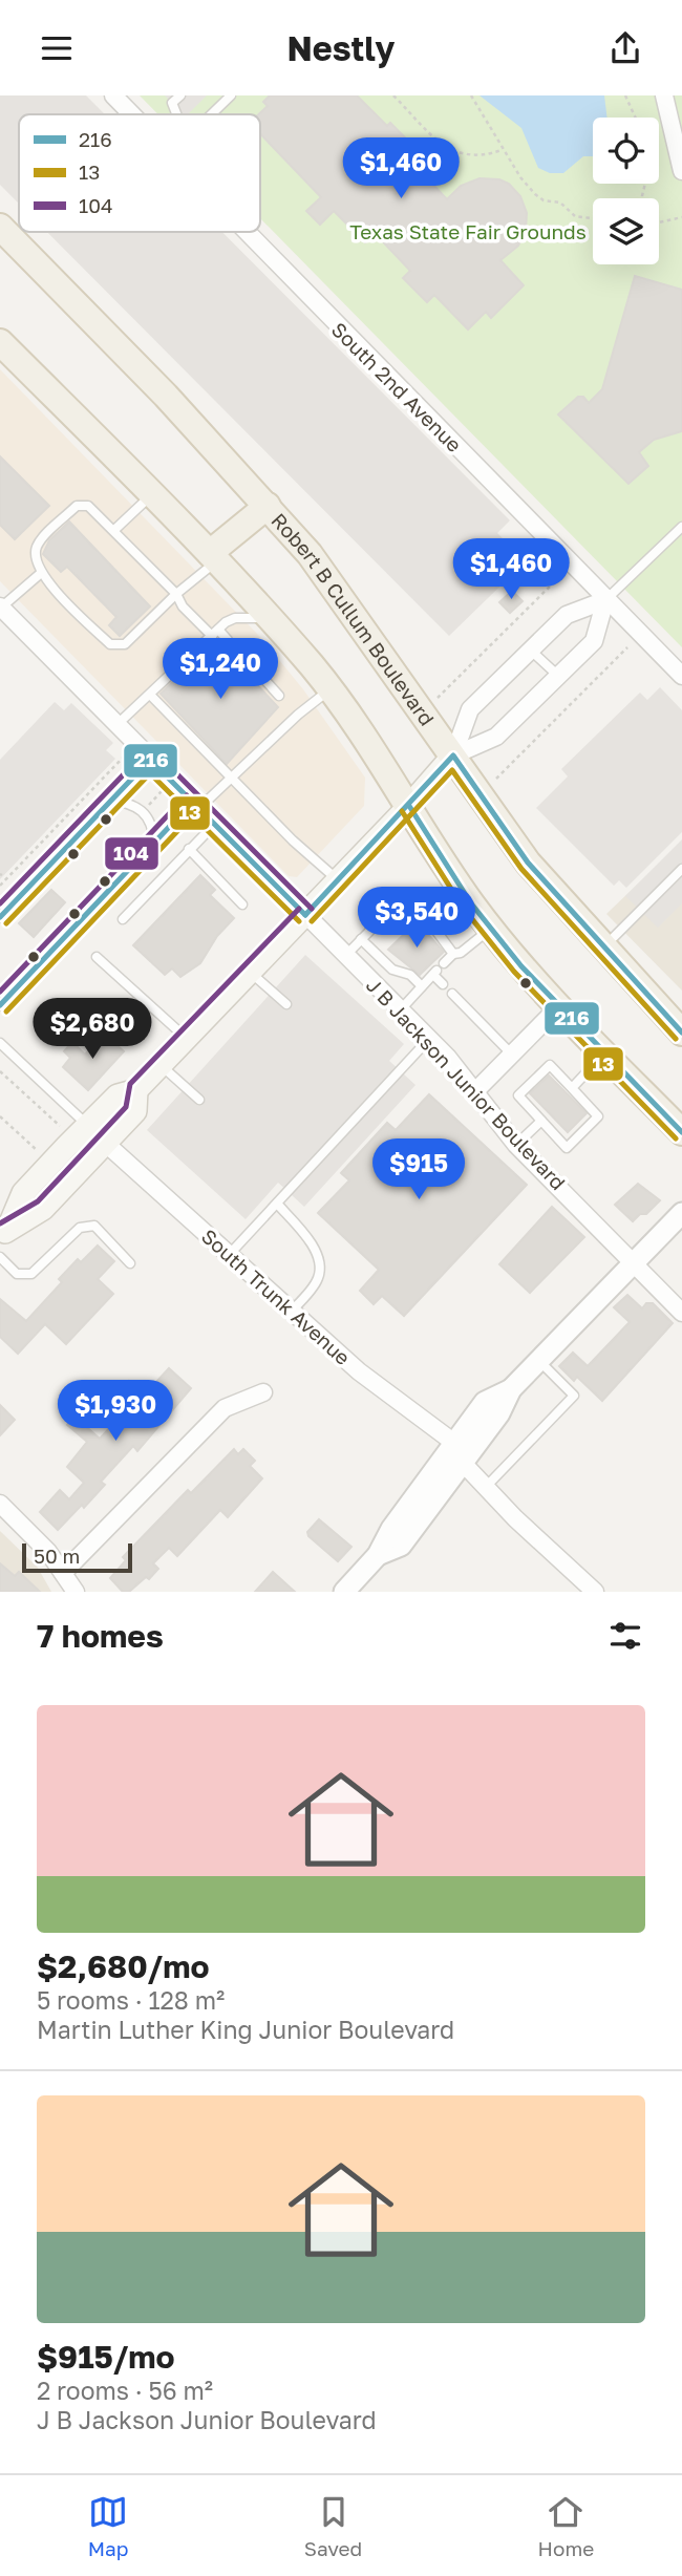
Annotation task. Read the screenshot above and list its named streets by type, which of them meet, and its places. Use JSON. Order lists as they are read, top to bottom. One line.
{"streets":{"main road":["Robert B Cullum Boulevard"],"street":["South 2nd Avenue","J B Jackson Junior Boulevard","South Trunk Avenue"]},"parks":["Texas State Fair Grounds"],"lines":["transit line 104","transit line 216","transit line 13"],"legend":["216","13","104"],"scale_bar":"50 m","page":{"header":"Nestly","price":["$1,460","$1,460","$1,240","$3,540","$2,680","$915","$1,930"],"scale":"50 m","heading":"7 homes","list":[{"name":"$2,680/mo","note":"5 rooms · 128 m² · Martin Luther King Junior Boulevard"},{"name":"$915/mo","note":"2 rooms · 56 m² · J B Jackson Junior Boulevard"}],"tabs":["Map","Saved","Home"]}}
